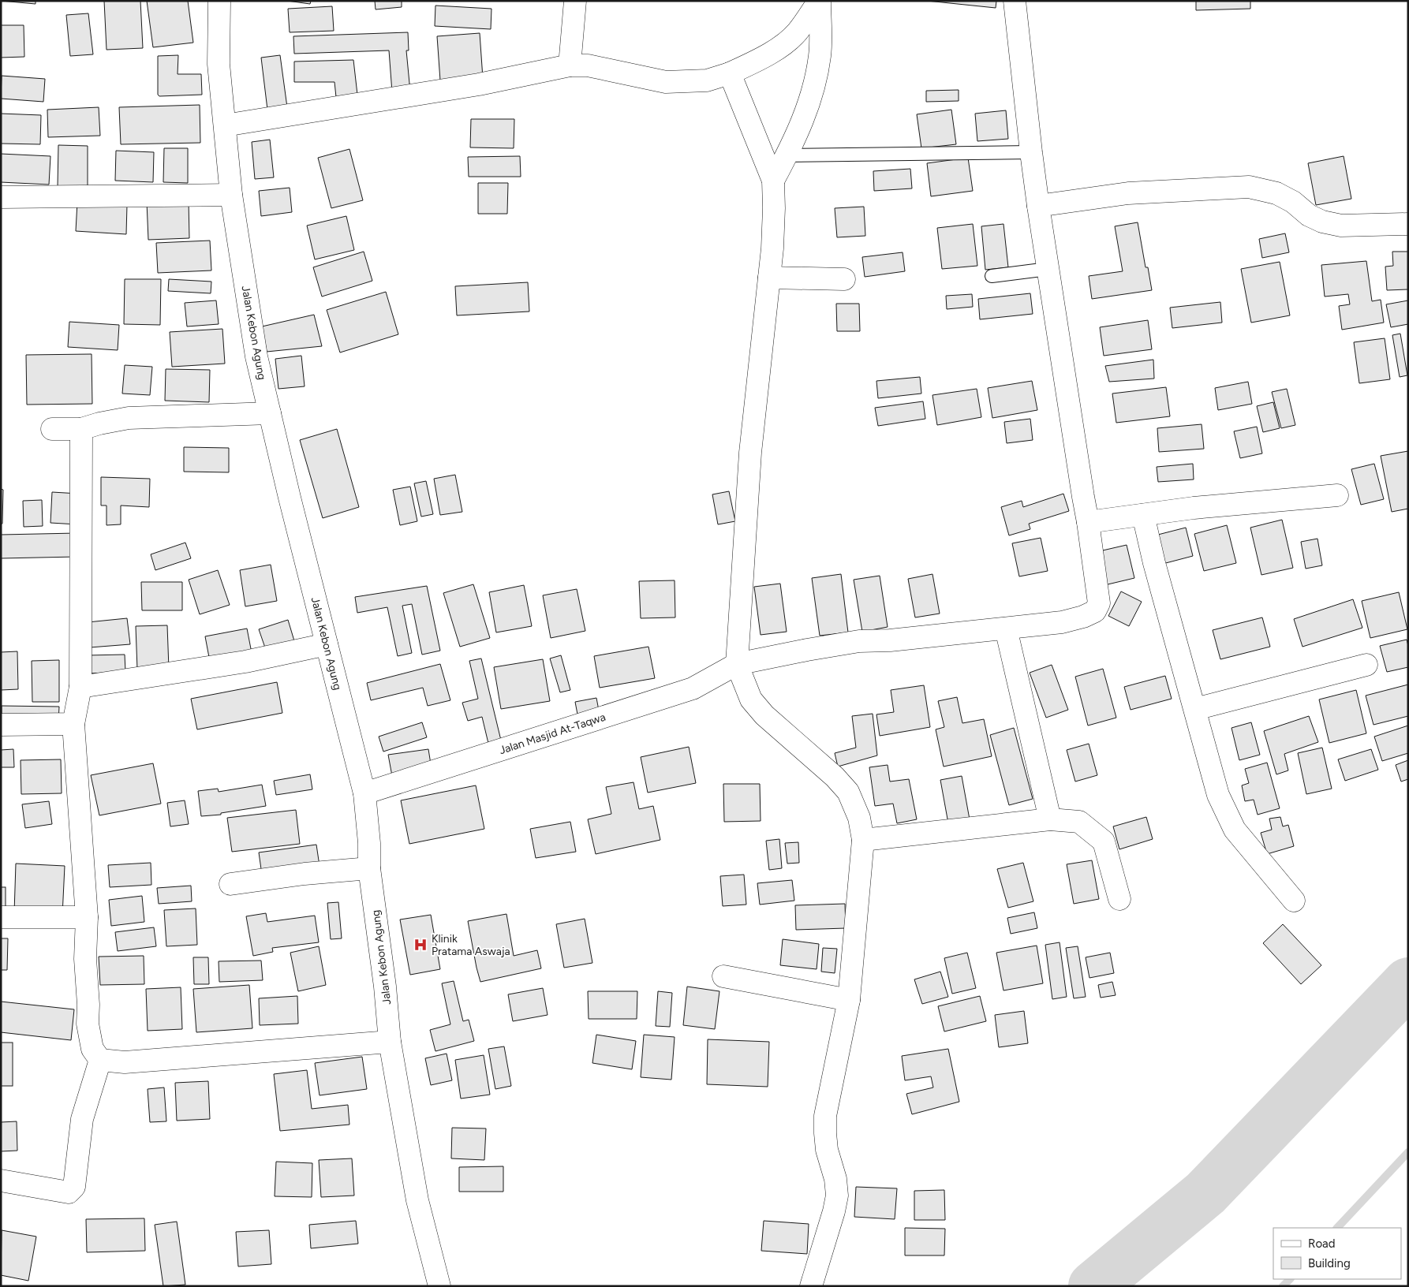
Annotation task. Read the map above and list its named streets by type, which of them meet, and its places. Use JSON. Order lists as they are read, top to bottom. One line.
{"streets":{"street":["Jalan Kebon Agung","Jalan Masjid At-Taqwa"]},"crossings":[["Jalan Kebon Agung","Jalan Masjid At-Taqwa"]],"places":{"hospital":["Klinik Pratama Aswaja"]},"legend":["Road","Building"]}
